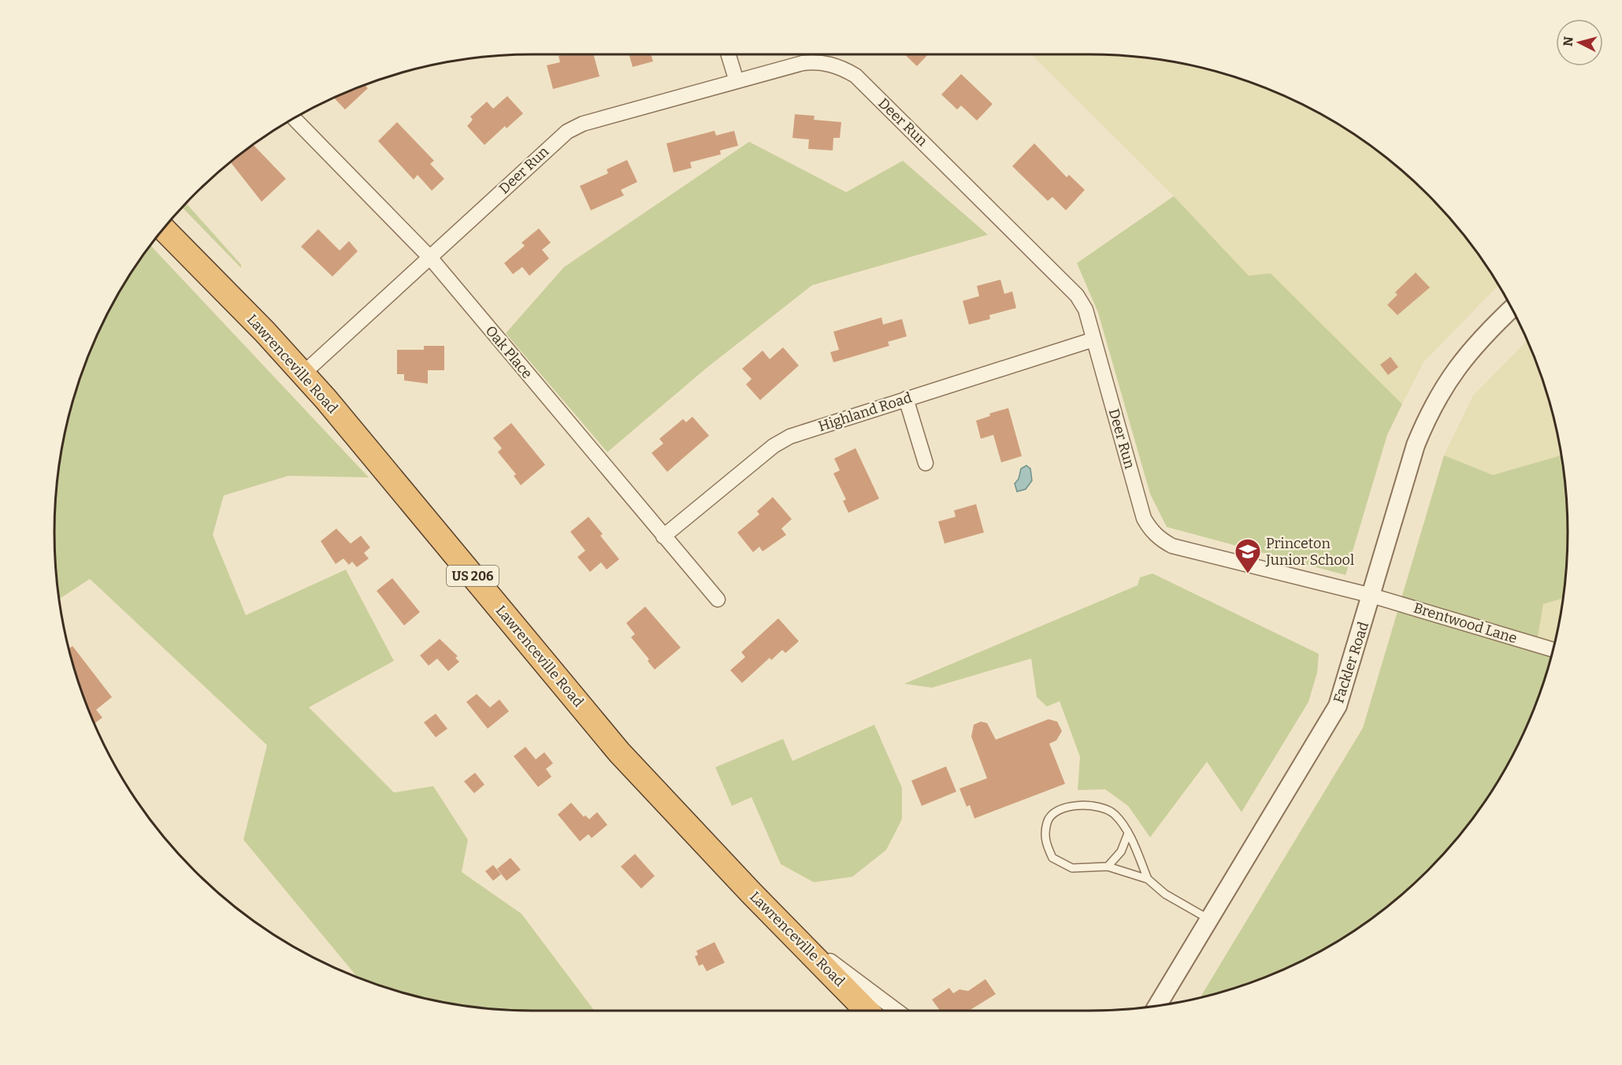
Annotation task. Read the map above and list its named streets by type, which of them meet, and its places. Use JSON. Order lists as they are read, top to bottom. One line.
{"streets":{"highway":["Lawrenceville Road","US 206"],"street":["Deer Run","Oak Place","Highland Road","Brentwood Lane","Fackler Road"]},"crossings":[["Deer Run","Oak Place"],["Deer Run","Lawrenceville Road"],["Deer Run","Highland Road"],["Deer Run","Brentwood Lane"],["Deer Run","Fackler Road"],["Oak Place","Highland Road"],["Brentwood Lane","Fackler Road"]],"places":{"school or university":["Princeton Junior School"]},"north":"left"}
